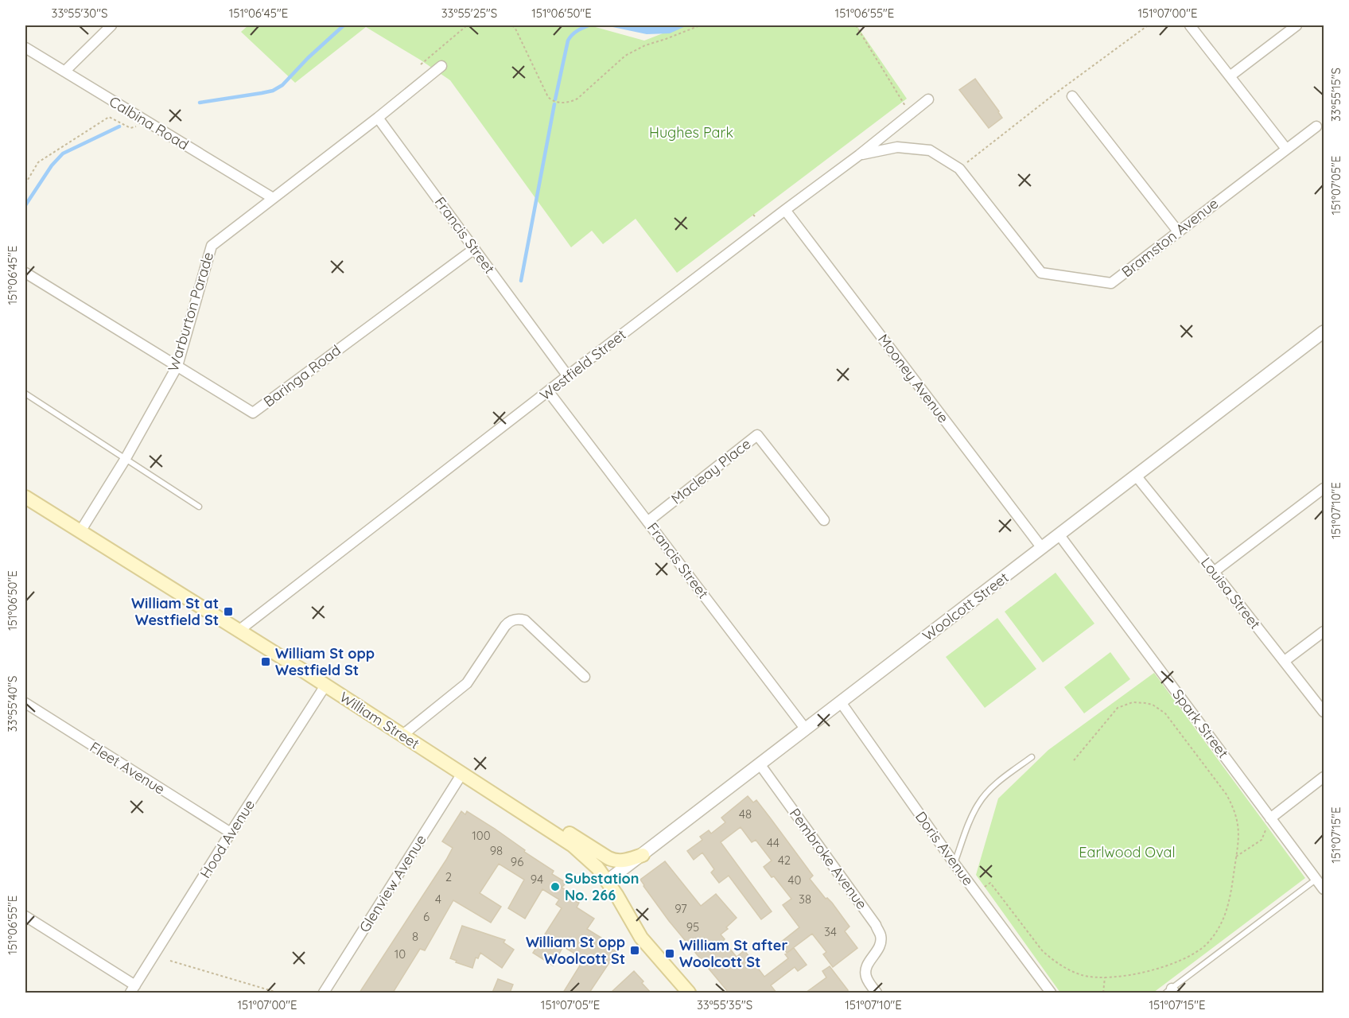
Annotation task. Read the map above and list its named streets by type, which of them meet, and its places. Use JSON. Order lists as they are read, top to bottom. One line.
{"streets":{"main road":["William Street"],"street":["Calbina Road","Francis Street","Bramston Avenue","Warburton Parade","Westfield Street","Baringa Road","Mooney Avenue","Macleay Place","Louisa Street","Woolcott Street","Spark Street","Fleet Avenue","Hood Avenue","Doris Avenue","Pembroke Avenue","Glenview Avenue"]},"crossings":[["Calbina Road","Warburton Parade"],["Francis Street","Warburton Parade"],["Francis Street","Westfield Street"],["Francis Street","Baringa Road"],["Francis Street","Macleay Place"],["Francis Street","Woolcott Street"],["Bramston Avenue","Westfield Street"],["Warburton Parade","Baringa Road"],["Warburton Parade","William Street"],["Westfield Street","Mooney Avenue"],["Westfield Street","William Street"],["Mooney Avenue","Woolcott Street"],["Louisa Street","Woolcott Street"],["Woolcott Street","William Street"],["Woolcott Street","Spark Street"],["Woolcott Street","Doris Avenue"],["Woolcott Street","Pembroke Avenue"],["William Street","Hood Avenue"],["William Street","Glenview Avenue"],["Fleet Avenue","Hood Avenue"]],"parks":["Hughes Park","Earlwood Oval"],"places":{"transit":["William St at Westfield St","William St opp Westfield St","William St opp Woolcott St","William St after Woolcott St"],"other":["Substation No. 266"]},"house_numbers":["48","100","44","98","42","96","2","94","40","4","38","97","6","95","34","8","10"],"coordinates":["33°55'30\"S","151°06'45\"E","33°55'25\"S","151°06'50\"E","151°06'55\"E","151°07'00\"E","33°55'15\"S","151°07'05\"E","151°07'10\"E","33°55'40\"S","151°07'15\"E","33°55'35\"S"]}
